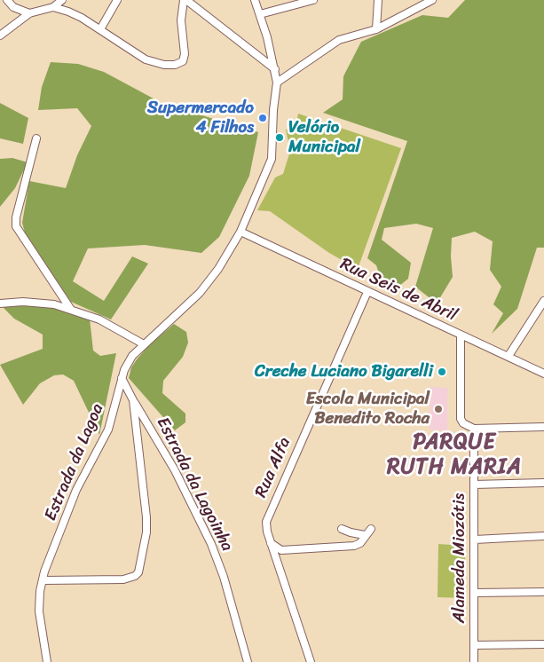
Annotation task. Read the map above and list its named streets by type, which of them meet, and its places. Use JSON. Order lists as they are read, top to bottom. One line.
{"streets":{"street":["Rua Seis de Abril","Estrada da Lagoa","Rua Alfa","Estrada da Lagoinha","Alameda Miozótis"]},"crossings":[["Rua Seis de Abril","Estrada da Lagoa"],["Rua Seis de Abril","Rua Alfa"],["Estrada da Lagoa","Estrada da Lagoinha"]],"districts":["PARQUE RUTH MARIA"],"places":["Supermercado 4 Filhos","Velório Municipal","Creche Luciano Bigarelli","Escola Municipal Benedito Rocha"]}
